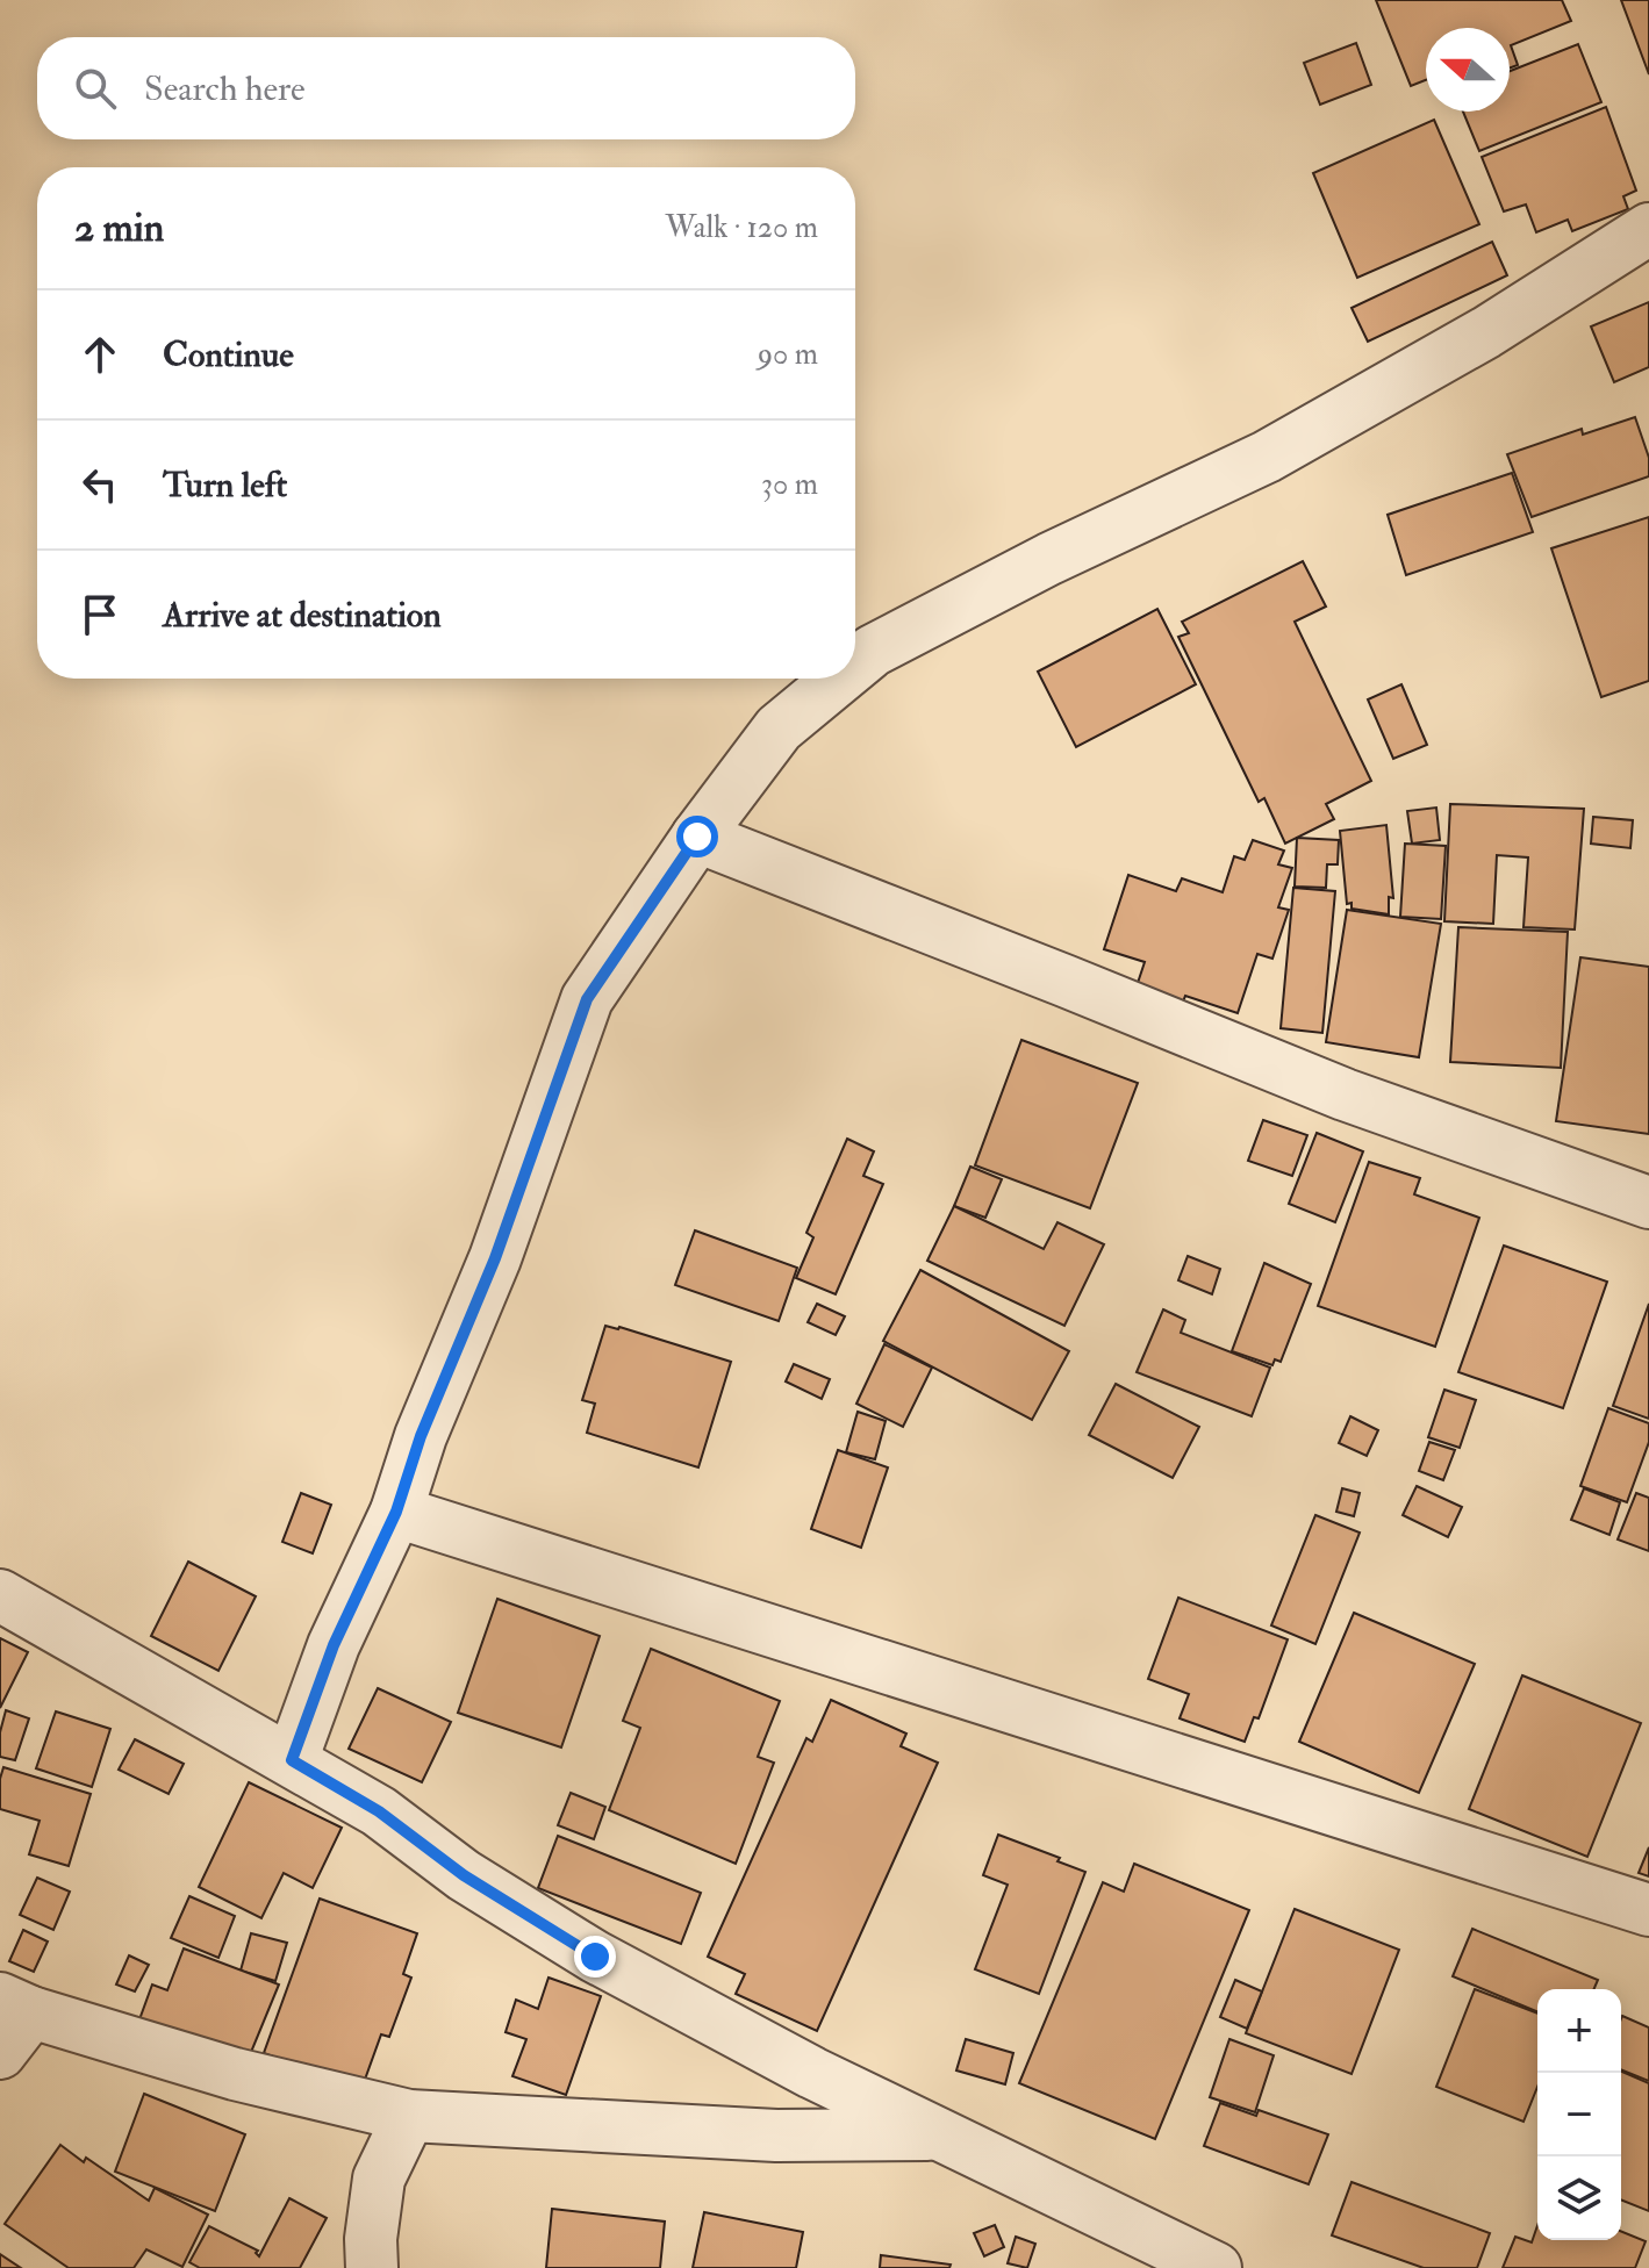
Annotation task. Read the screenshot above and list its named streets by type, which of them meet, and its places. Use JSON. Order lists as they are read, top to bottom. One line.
{"north":"left","page":{"search":"Search here","heading":["2 min","Walk · 120 m"],"list":[["Continue","90 m"],["Turn left","30 m"],"Arrive at destination"],"map_buttons":["+","−"]}}
